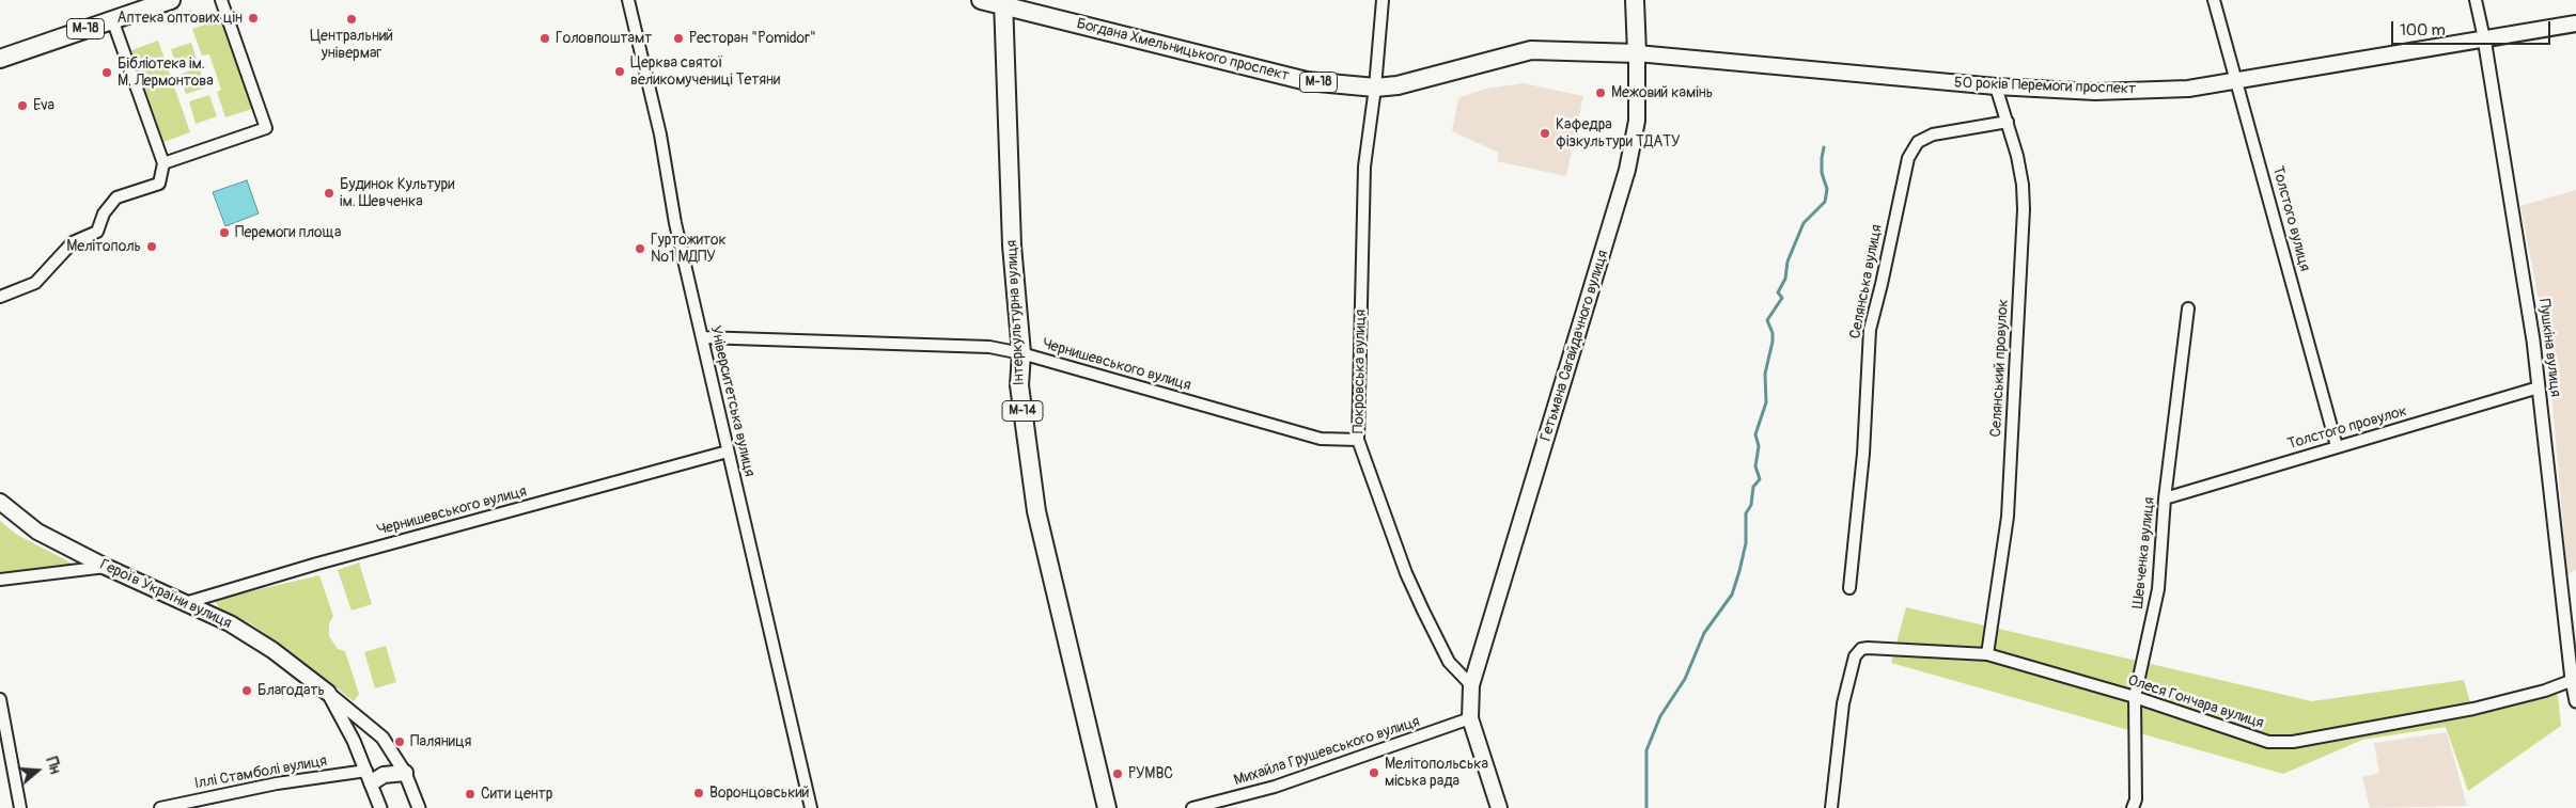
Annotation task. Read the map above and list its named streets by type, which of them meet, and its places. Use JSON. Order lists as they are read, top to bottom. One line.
{"streets":{"highway":["М-18","Богдана Хмельницького проспект","Інтеркультурна вулиця","Гетьмана Сагайдачного вулиця","М-14"],"main road":["50 років Перемоги проспект","Героїв України вулиця"],"street":["Толстого вулиця","Селянська вулиця","Пушкіна вулиця","Чернишевського вулиця","Селянський провулок","Покровська вулиця","Університетська вулиця","Толстого провулок","Шевченка вулиця","Олеся Гончара вулиця","Михайла Грушевського вулиця","Іллі Стамболі вулиця"]},"crossings":[["Богдана Хмельницького проспект","50 років Перемоги проспект"],["Богдана Хмельницького проспект","Інтеркультурна вулиця"],["Богдана Хмельницького проспект","Гетьмана Сагайдачного вулиця"],["Богдана Хмельницького проспект","Покровська вулиця"],["50 років Перемоги проспект","Толстого вулиця"],["50 років Перемоги проспект","Гетьмана Сагайдачного вулиця"],["50 років Перемоги проспект","Пушкіна вулиця"],["50 років Перемоги проспект","Селянський провулок"],["Толстого вулиця","Толстого провулок"],["Селянська вулиця","Селянський провулок"],["Інтеркультурна вулиця","Чернишевського вулиця"],["Гетьмана Сагайдачного вулиця","Покровська вулиця"],["Пушкіна вулиця","Толстого провулок"],["Пушкіна вулиця","Олеся Гончара вулиця"],["Чернишевського вулиця","Покровська вулиця"],["Чернишевського вулиця","Університетська вулиця"],["Чернишевського вулиця","Героїв України вулиця"],["Селянський провулок","Олеся Гончара вулиця"],["Толстого провулок","Шевченка вулиця"],["Шевченка вулиця","Олеся Гончара вулиця"]],"places":["Аптека оптових цін","Центральний універмаг","Головпоштамт","Ресторан \"Pomidor\"","Церква святої великомучениці Тетяни","Бібліотека ім. М. Лермонтова","Межовий камінь","Eva","Кафедра фізкультури ТДАТУ","Будинок Культури ім. Шевченка","Перемоги площа","Мелітополь","Гуртожиток №1 МДПУ","Благодать","Паляниця","Мелітопольська міська рада","РУМВC","Воронцовський","Сити центр"],"scale_bar":"100 m","north":"right"}
